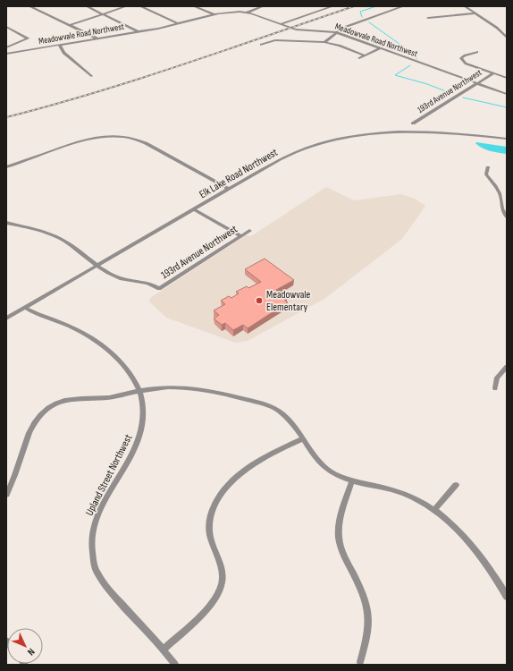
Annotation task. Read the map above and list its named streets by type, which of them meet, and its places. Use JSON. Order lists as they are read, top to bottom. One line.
{"streets":{"street":["Meadowvale Road Northwest","193rd Avenue Northwest","Elk Lake Road Northwest","Upland Street Northwest"]},"crossings":[["Meadowvale Road Northwest","193rd Avenue Northwest"],["193rd Avenue Northwest","Elk Lake Road Northwest"],["Elk Lake Road Northwest","Upland Street Northwest"]],"places":["Meadowvale Elementary"],"north":"bottom right"}
